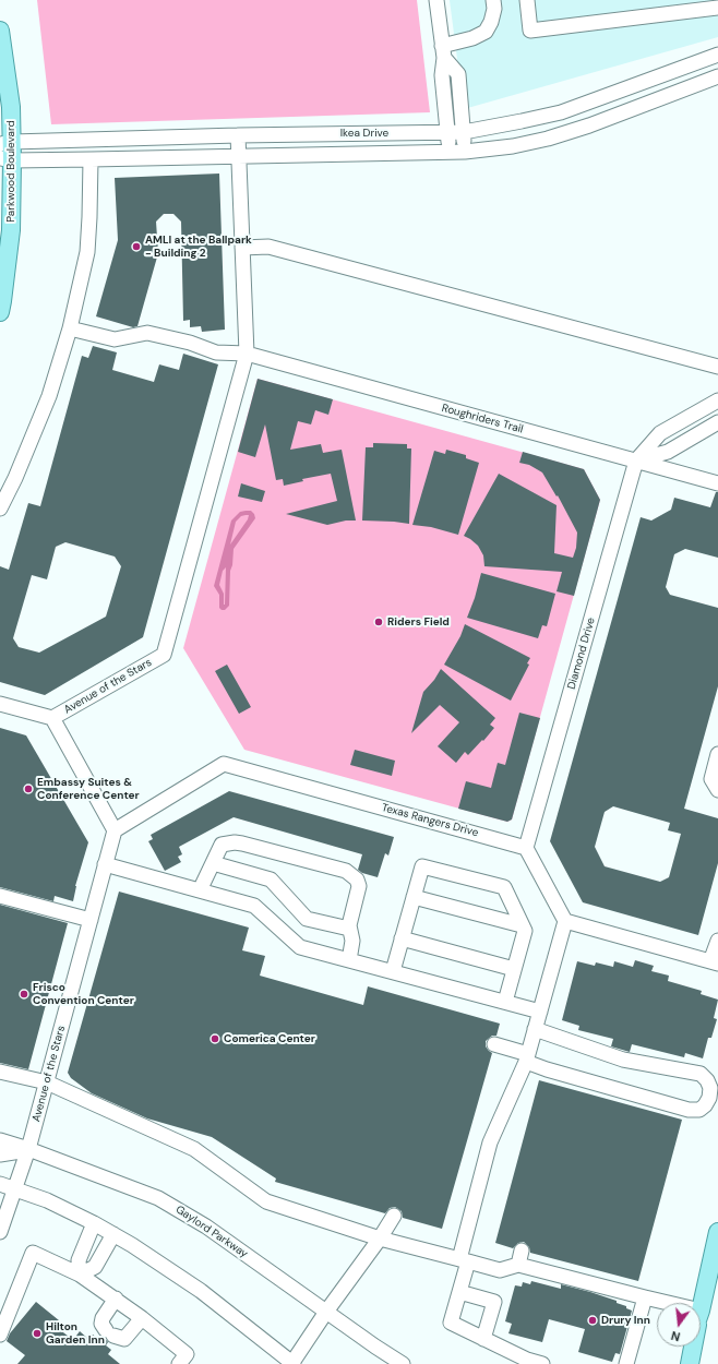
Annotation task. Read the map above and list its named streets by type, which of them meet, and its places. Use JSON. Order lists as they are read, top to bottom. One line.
{"streets":{"main road":["Parkwood Boulevard"],"street":["Ikea Drive","Roughriders Trail","Diamond Drive","Avenue of the Stars","Texas Rangers Drive","Gaylord Parkway"]},"crossings":[["Ikea Drive","Parkwood Boulevard"],["Ikea Drive","Avenue of the Stars"],["Roughriders Trail","Diamond Drive"],["Roughriders Trail","Avenue of the Stars"],["Diamond Drive","Texas Rangers Drive"],["Avenue of the Stars","Texas Rangers Drive"],["Avenue of the Stars","Gaylord Parkway"]],"places":["AMLI at the Ballpark - Building 2","Riders Field","Embassy Suites & Conference Center","Frisco Convention Center","Comerica Center","Drury Inn","Hilton Garden Inn"],"north":"bottom"}
